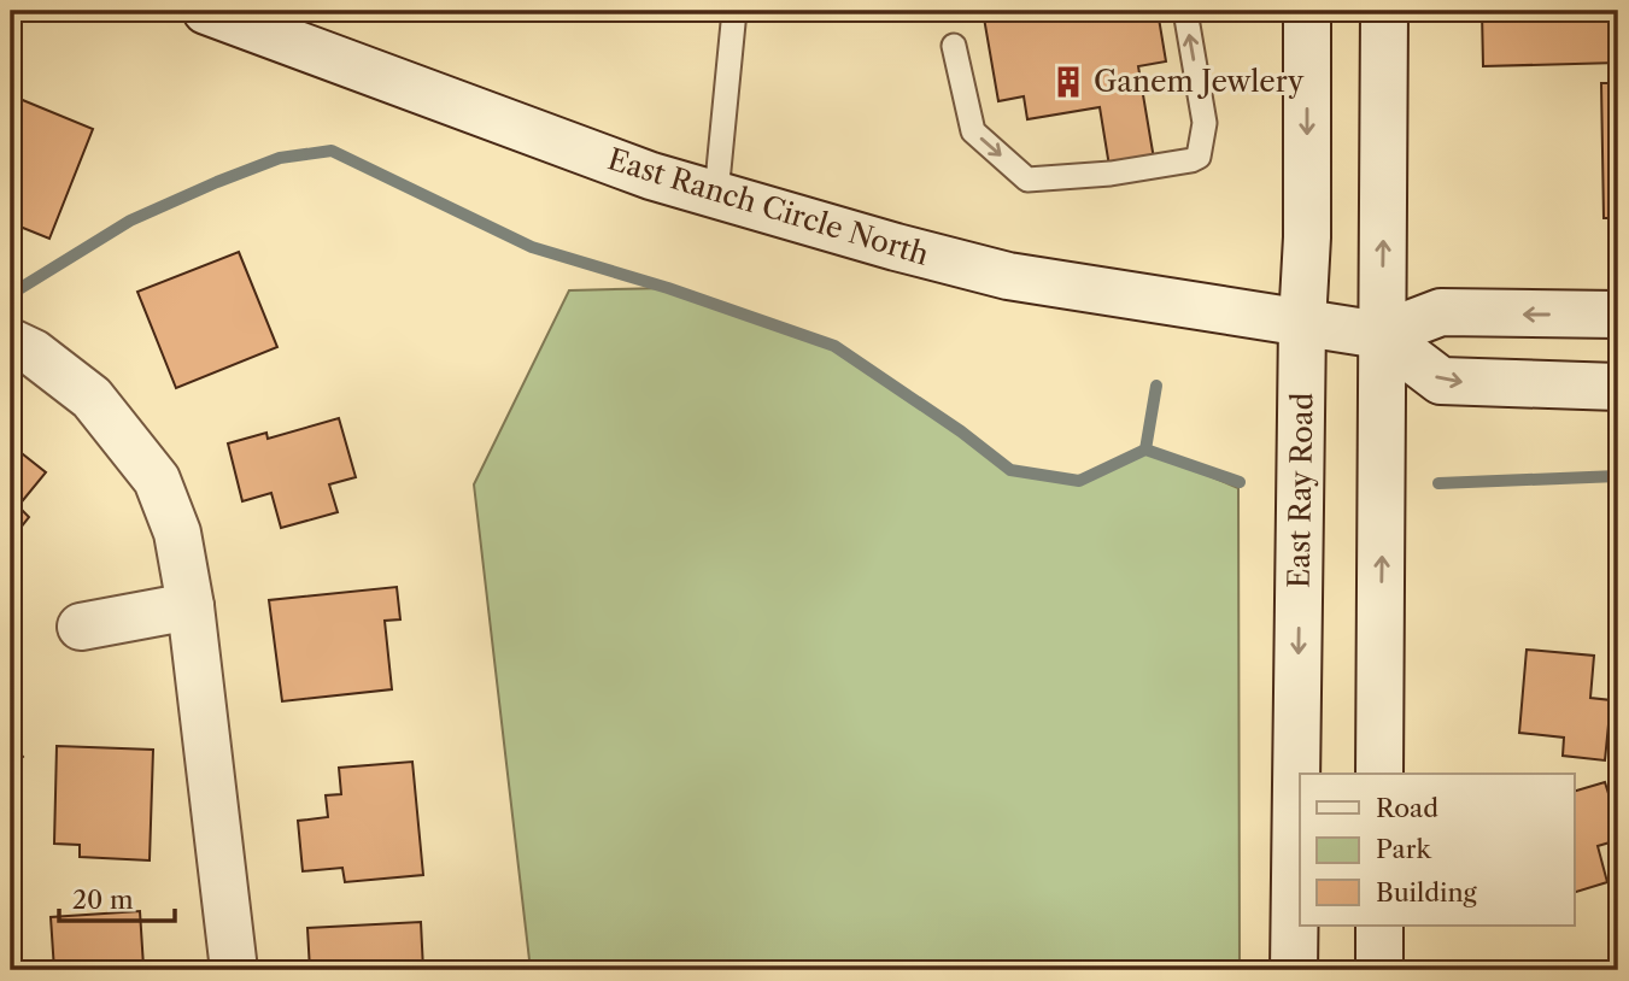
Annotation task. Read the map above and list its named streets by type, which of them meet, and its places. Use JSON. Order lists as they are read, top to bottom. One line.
{"streets":{"street":["East Ranch Circle North","East Ray Road"]},"crossings":[["East Ranch Circle North","East Ray Road"]],"places":{"building":["Ganem Jewlery"]},"legend":["Road","Park","Building"],"scale_bar":"20 m"}
